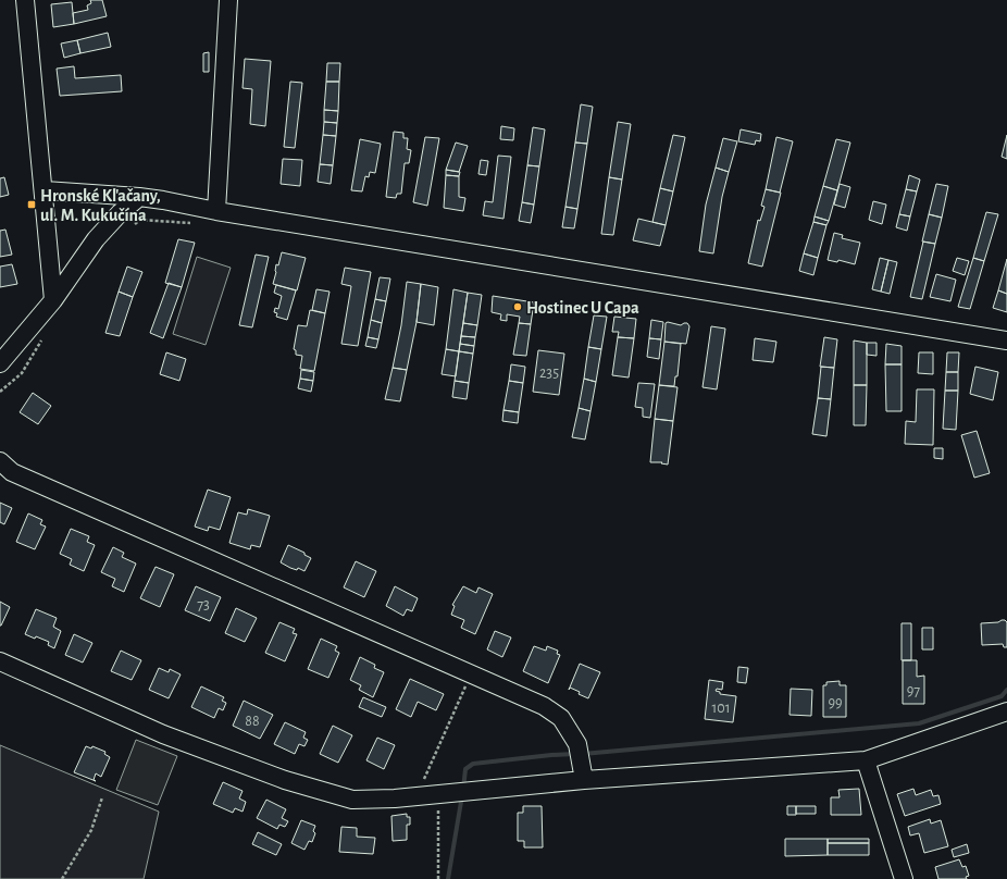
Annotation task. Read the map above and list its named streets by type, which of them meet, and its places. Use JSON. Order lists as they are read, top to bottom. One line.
{"places":{"transit":["Hronské Kľačany, ul. M. Kukučína"],"other":["Hostinec U Capa"]},"house_numbers":["235","73","97","99","101","88"]}
